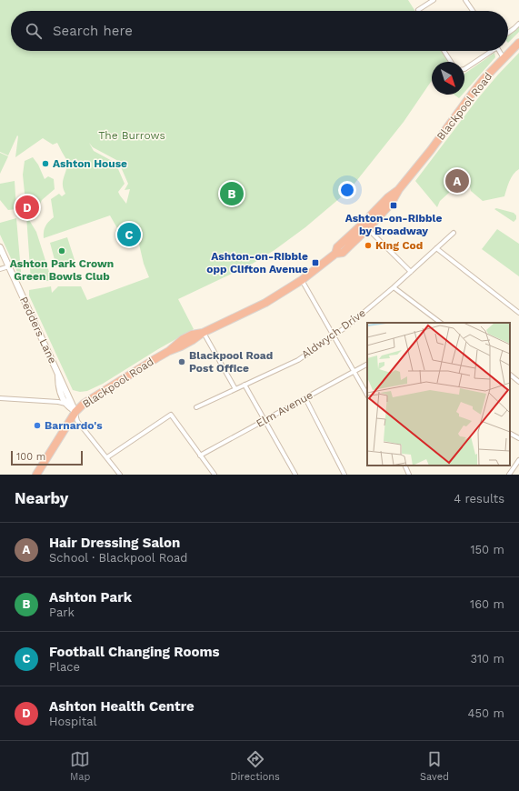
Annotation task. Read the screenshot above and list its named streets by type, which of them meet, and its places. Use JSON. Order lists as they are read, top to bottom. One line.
{"streets":{"highway":["Blackpool Road"],"street":["Pedders Lane","Aldwych Drive","Elm Avenue"]},"crossings":[["Blackpool Road","Pedders Lane"]],"parks":["The Burrows"],"places":{"other":["Ashton House","King Cod","Ashton Park Crown Green Bowls Club","Blackpool Road Post Office","Barnardo's"],"transit":["Ashton-on-Ribble by Broadway","Ashton-on-Ribble opp Clifton Avenue"]},"scale_bar":"100 m","north":"bottom right","page":{"search":"Search here","pins":["A","B","D","C"],"scale":"100 m","heading":["Nearby","4 results"],"list":[{"mark":"A","name":"Hair Dressing Salon","note":"School · Blackpool Road","value":"150 m"},{"mark":"B","name":"Ashton Park","note":"Park","value":"160 m"},{"mark":"C","name":"Football Changing Rooms","note":"Place","value":"310 m"},{"mark":"D","name":"Ashton Health Centre","note":"Hospital","value":"450 m"}],"nav":["Map","Directions","Saved"]}}
